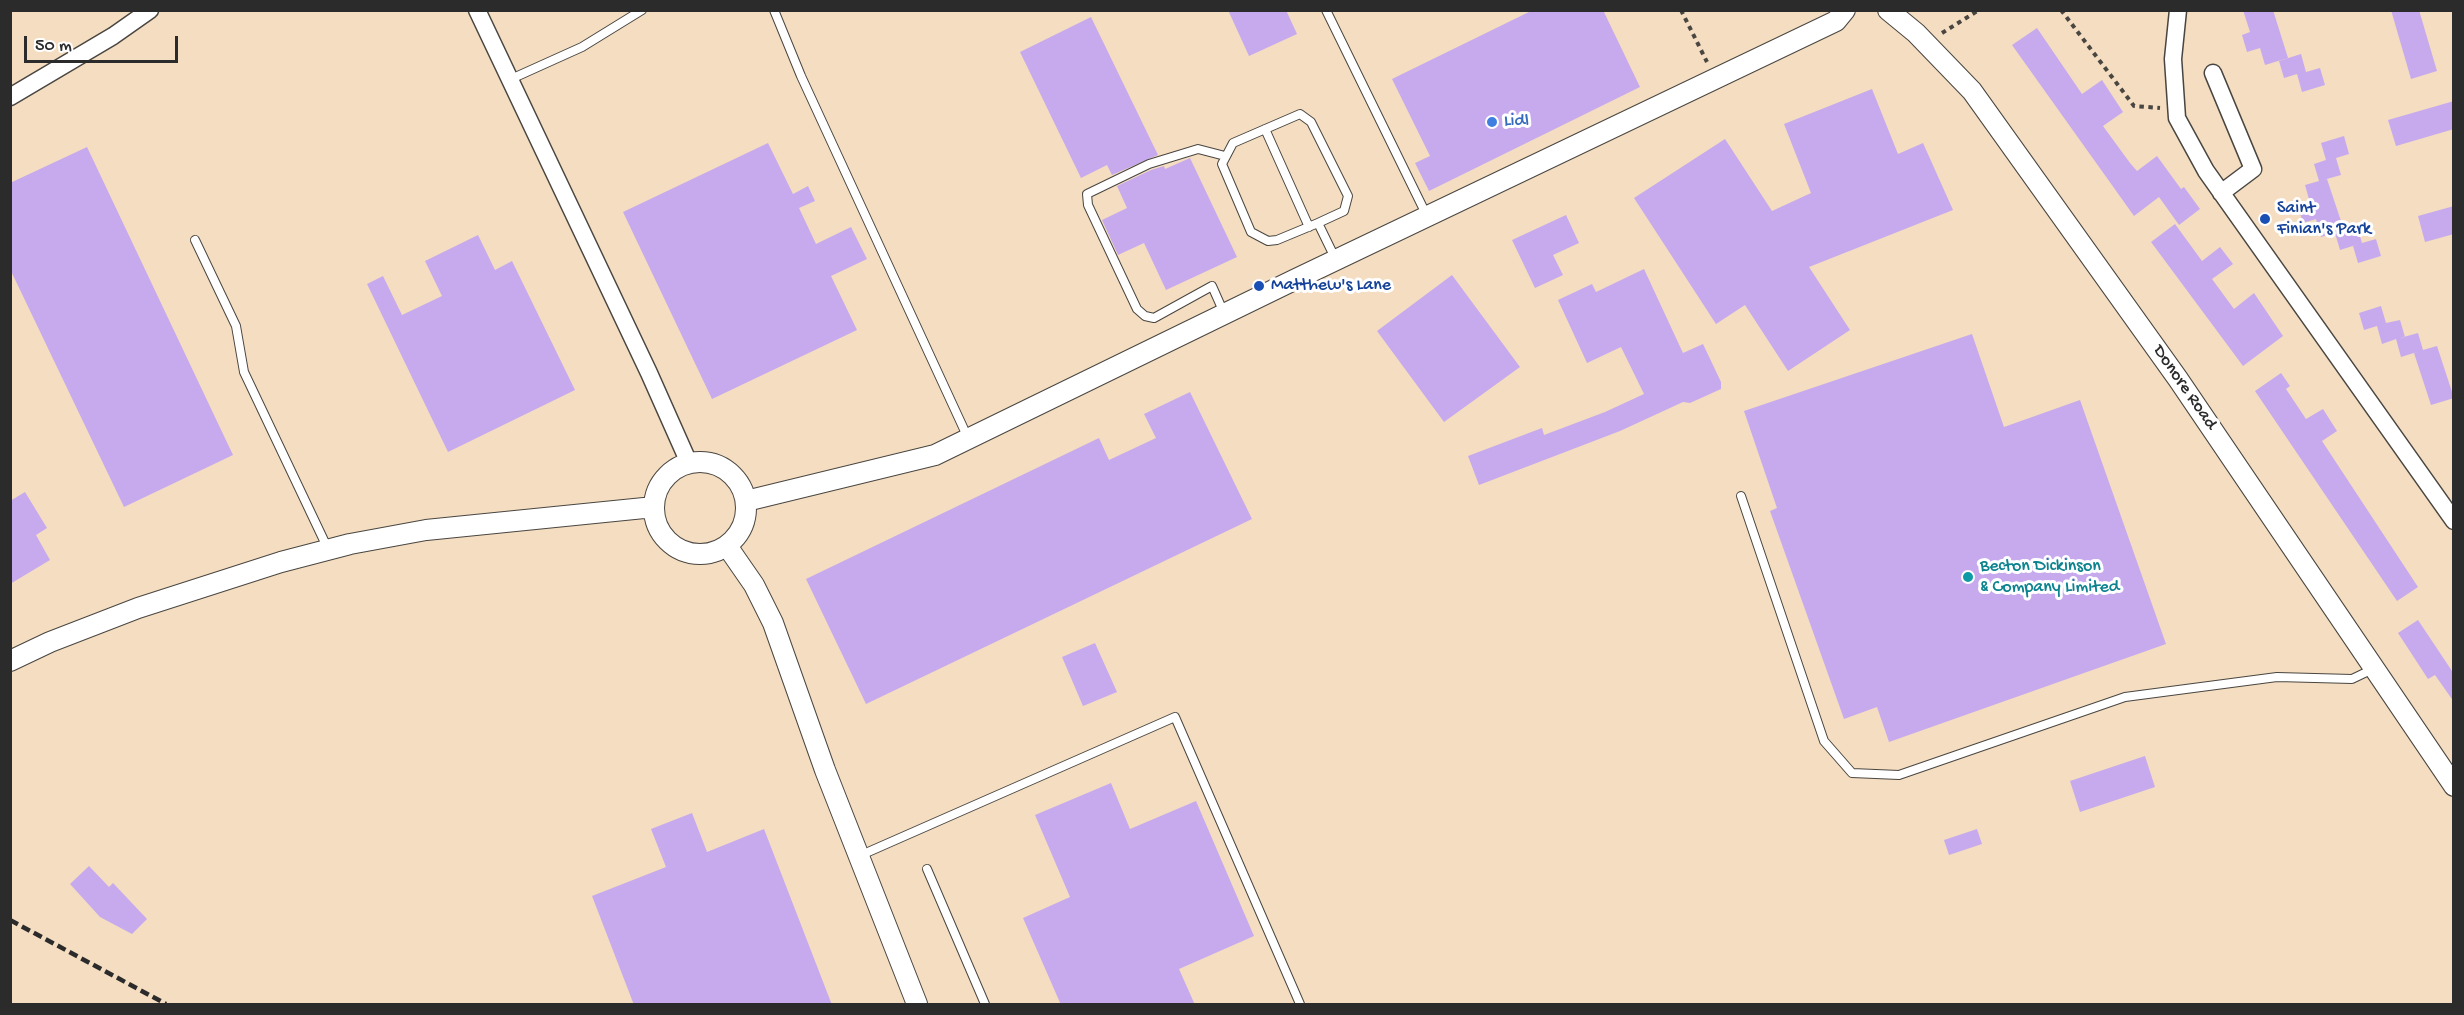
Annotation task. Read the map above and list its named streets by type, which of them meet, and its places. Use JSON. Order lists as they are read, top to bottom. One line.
{"streets":{"street":["Donore Road"]},"places":["Lidl","Saint Finian's Park","Matthew's Lane","Becton Dickinson & Company Limited"],"scale_bar":"50 m"}
